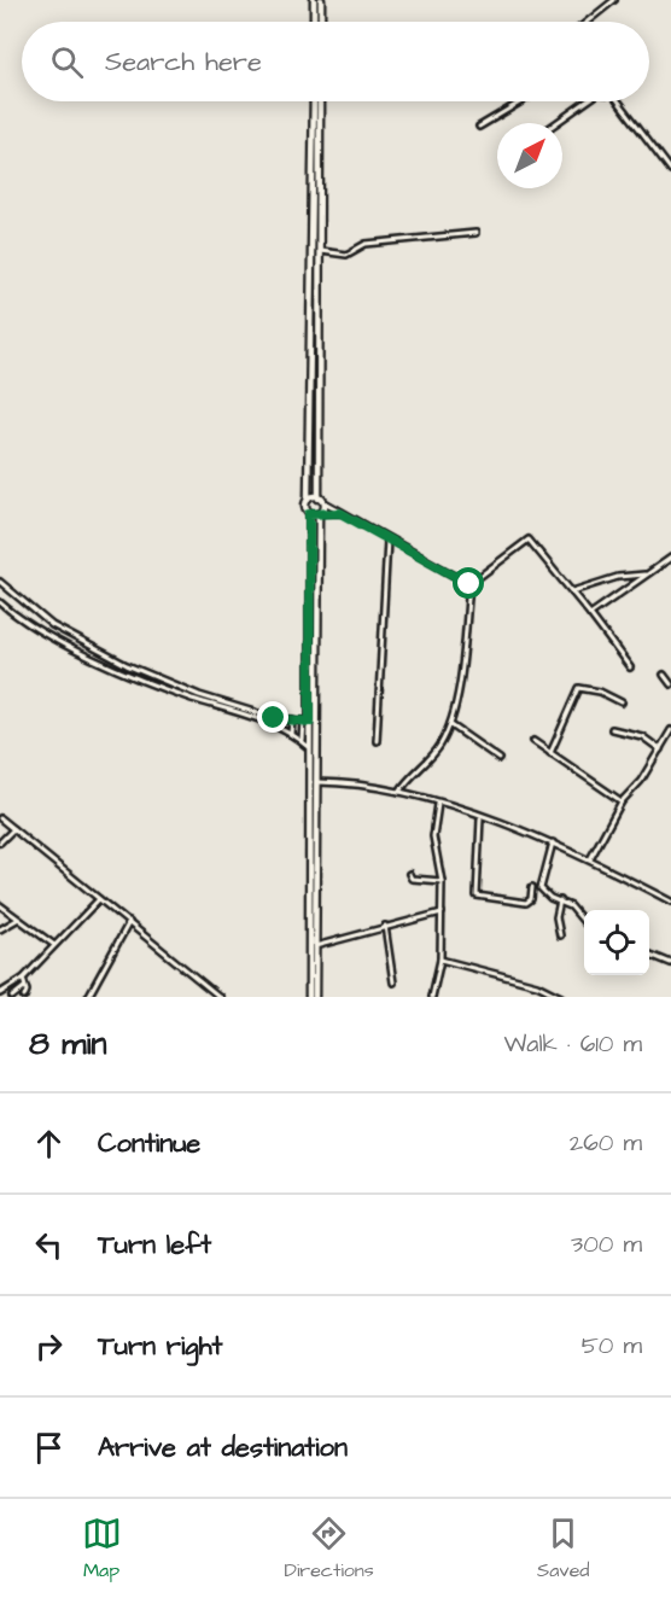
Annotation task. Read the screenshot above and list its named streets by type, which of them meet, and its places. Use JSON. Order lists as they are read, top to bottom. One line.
{"north":"top right","page":{"search":"Search here","heading":["8 min","Walk · 610 m"],"list":[["Continue","260 m"],["Turn left","300 m"],["Turn right","50 m"],"Arrive at destination"],"nav":["Map","Directions","Saved"]}}
